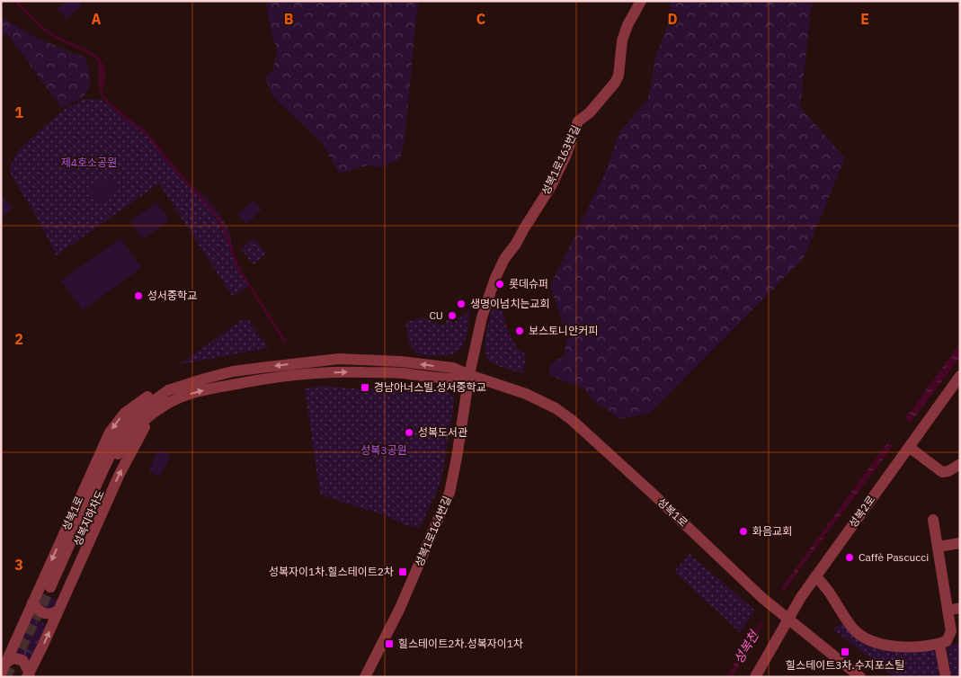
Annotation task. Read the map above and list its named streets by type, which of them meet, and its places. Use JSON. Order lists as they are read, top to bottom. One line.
{"streets":{"street":["성복1로163번길","성복2로","성복1로","성복지하차도","성복1로164번길"]},"crossings":[["성복1로163번길","성복1로"],["성복1로163번길","성복1로164번길"],["성복2로","성복1로"],["성복1로","성복지하차도"],["성복1로","성복1로164번길"]],"water":["성복천"],"parks":["제4호소공원","성복3공원"],"places":{"other":["롯데슈퍼","성서중학교","생명이넘치는교회","CU","보스토니안커피","성복도서관","화음교회","Caffè Pascucci"],"transit":["경남아너스빌.성서중학교","성복자이1차.힐스테이트2차","힐스테이트2차.성복자이1차","힐스테이트3차.수지포스틸"]},"grid":{"columns":["A","B","C","D","E"],"rows":["1","2","3"]}}
